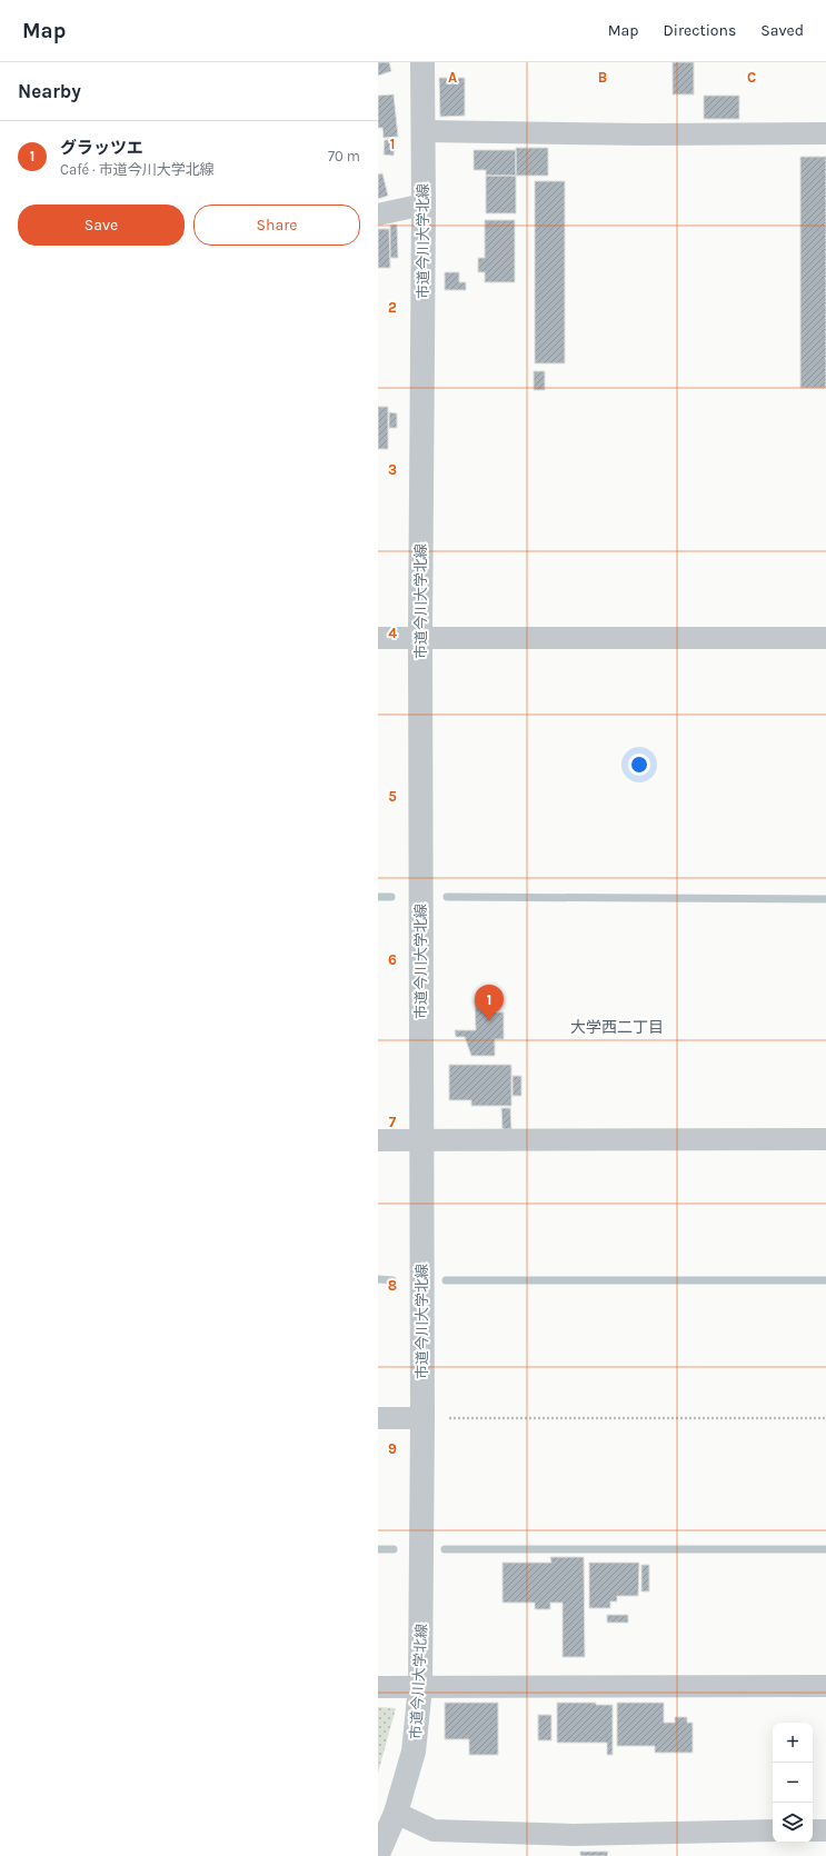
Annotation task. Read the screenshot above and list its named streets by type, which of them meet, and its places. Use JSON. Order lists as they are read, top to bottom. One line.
{"streets":{"street":["市道今川大学北線"]},"districts":["大学西二丁目"],"page":{"header":"Map","nav":["Map","Directions","Saved"],"heading":"Nearby","list":[{"mark":"1","name":"グラッツエ","note":"Café · 市道今川大学北線","value":"70 m"}],"buttons":["Save","Share"],"pins":"1","map_buttons":["+","−"]},"grid":{"columns":["A","B","C"],"rows":["1","2","3","4","5","6","7","8","9"]}}
